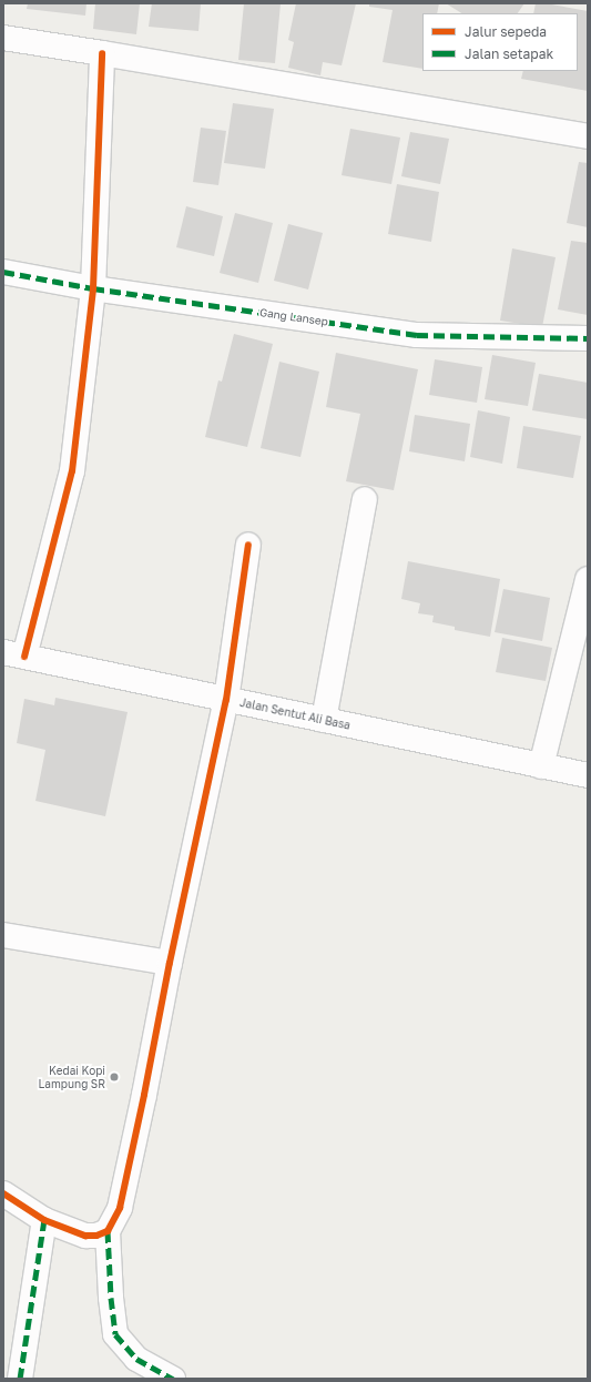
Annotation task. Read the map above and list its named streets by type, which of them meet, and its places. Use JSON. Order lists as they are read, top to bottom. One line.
{"streets":{"street":["Gang Lansep","Jalan Sentut Ali Basa"]},"places":["Kedai Kopi Lampung SR"],"legend":["Jalur sepeda","Jalan setapak"]}
